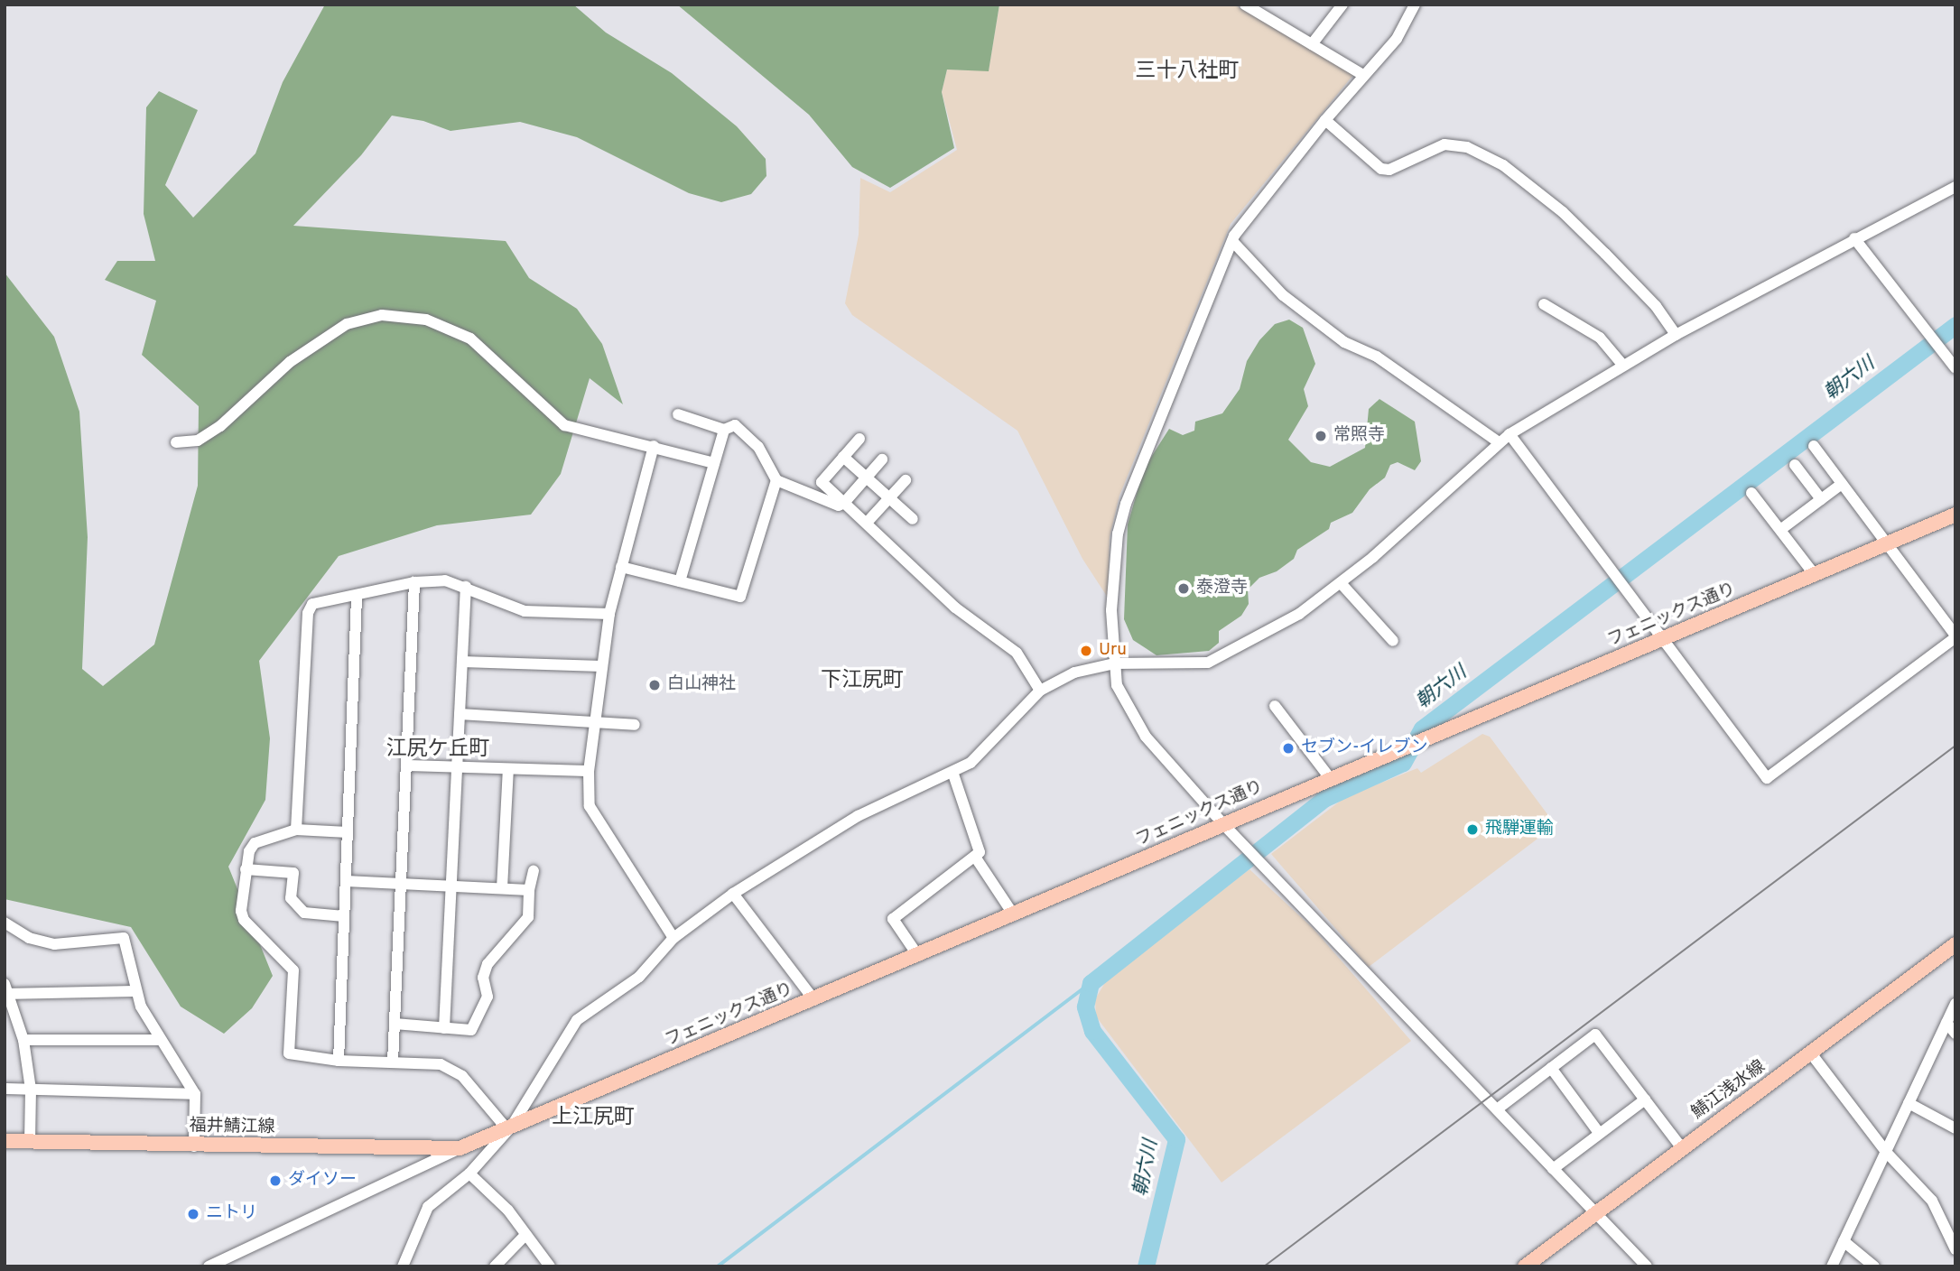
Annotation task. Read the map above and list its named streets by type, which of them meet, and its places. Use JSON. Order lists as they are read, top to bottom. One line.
{"streets":{"main road":["フェニックス通り","鯖江浅水線","福井鯖江線"]},"crossings":[["フェニックス通り","福井鯖江線"]],"districts":["三十八社町","下江尻町","江尻ケ丘町","上江尻町"],"water":["朝六川"],"places":["常照寺","泰澄寺","Uru","白山神社","セブン-イレブン","飛騨運輸","ダイソー","ニトリ"]}
